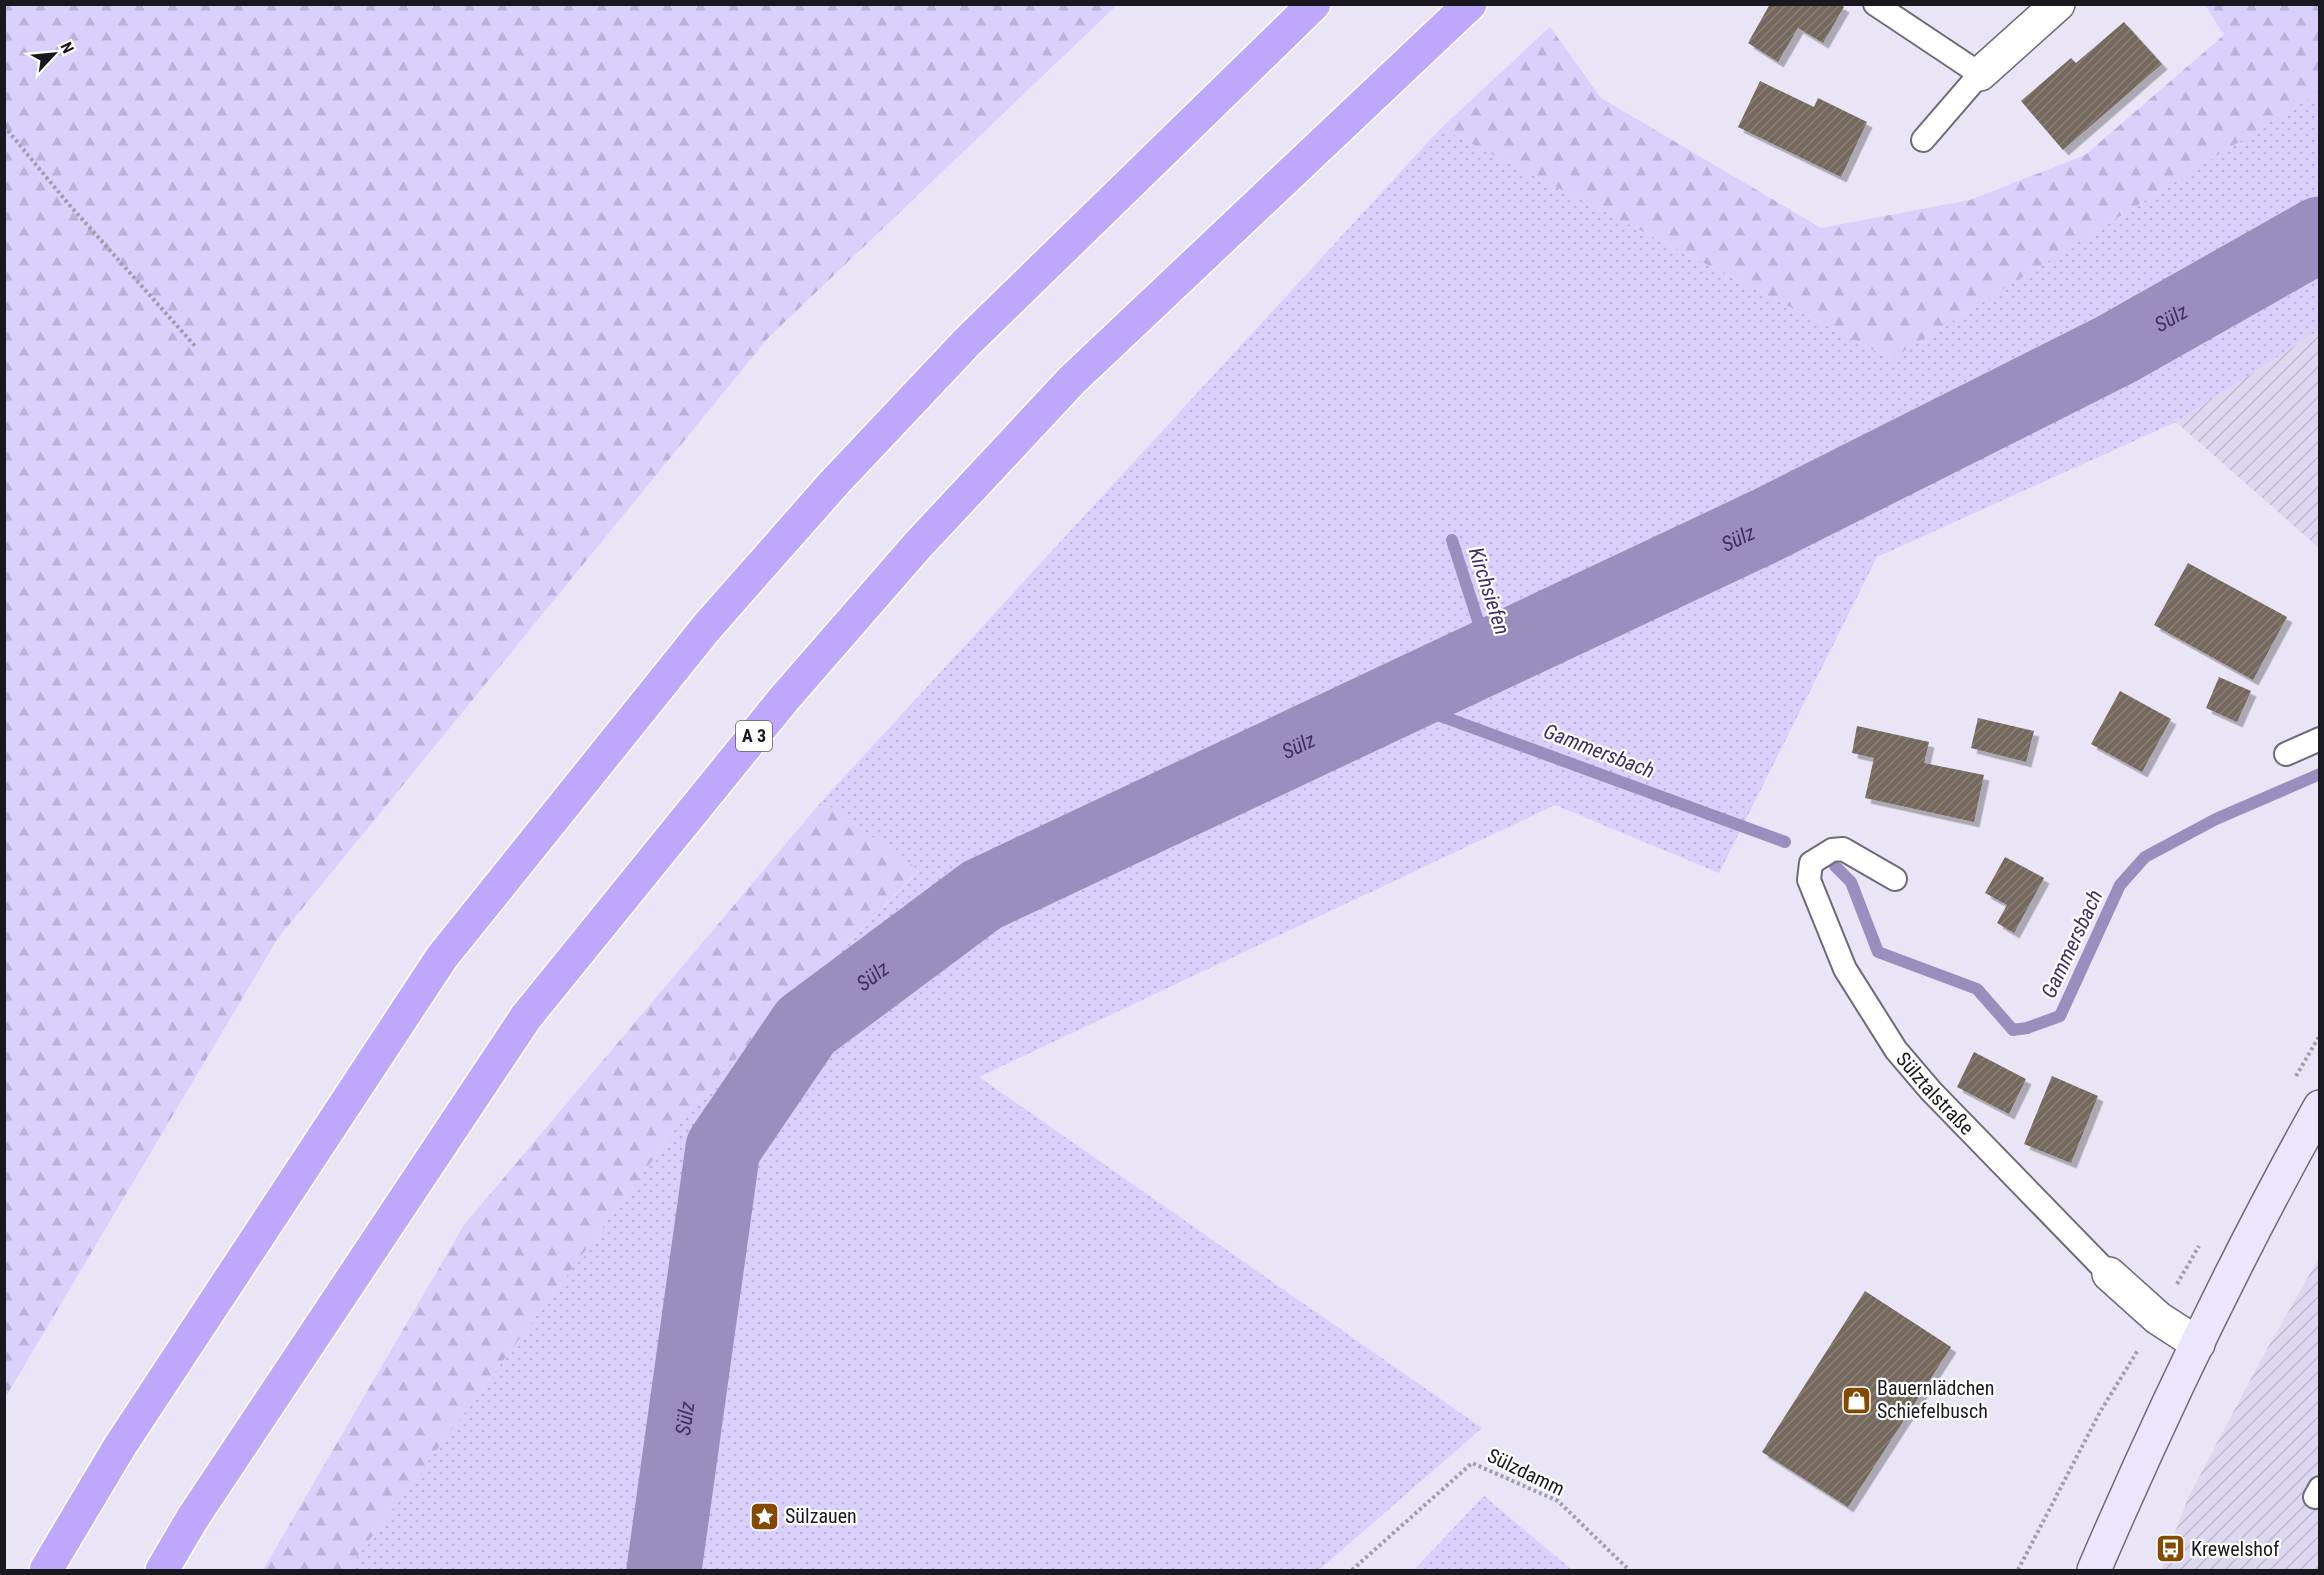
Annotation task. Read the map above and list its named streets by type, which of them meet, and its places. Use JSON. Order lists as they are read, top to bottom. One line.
{"streets":{"highway":["A 3"],"street":["Sülztalstraße"],"path":["Sülzdamm"]},"water":["Sülz","Kirchsiefen","Gammersbach"],"places":{"shop":["Bauernlädchen Schiefelbusch"],"place":["Sülzauen"],"bus stop":["Krewelshof"]},"north":"top right"}
